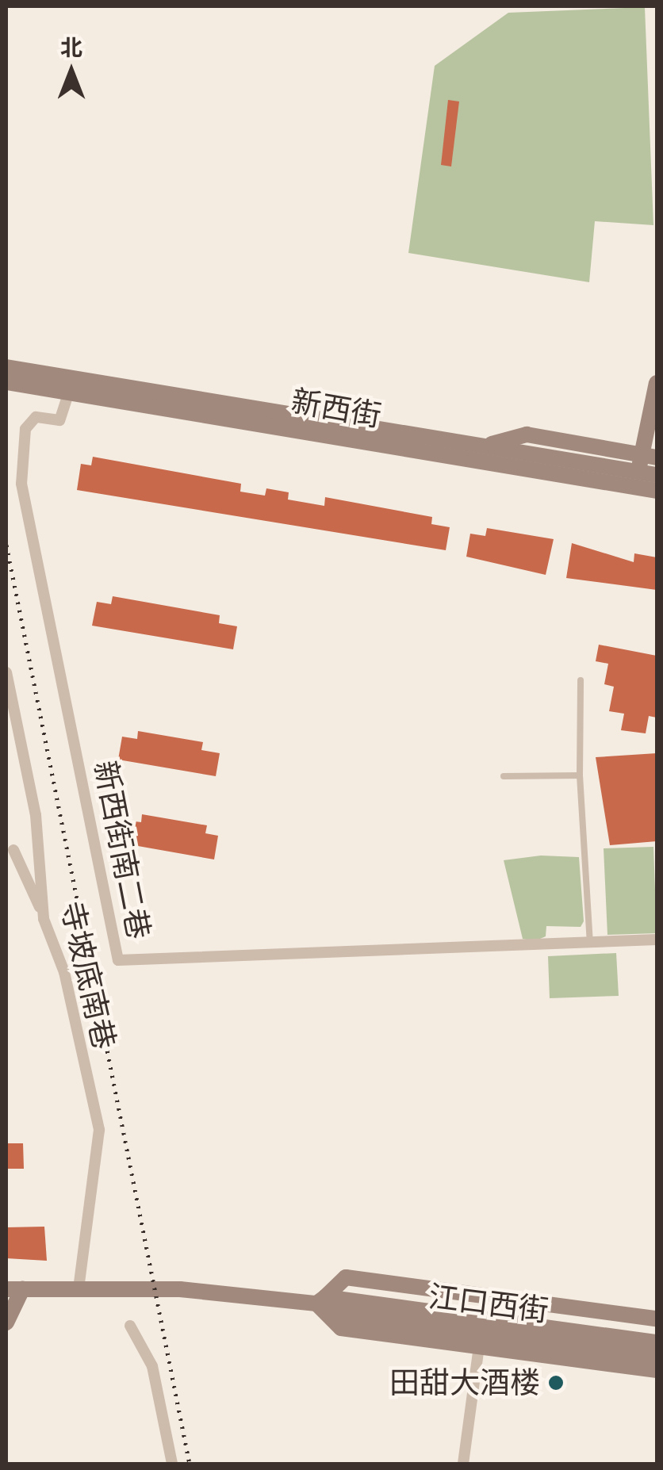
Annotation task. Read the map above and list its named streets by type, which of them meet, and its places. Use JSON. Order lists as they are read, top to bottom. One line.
{"streets":{"main road":["新西街","江口西街"],"street":["新西街南二巷","寺坡底南巷"]},"crossings":[["新西街","新西街南二巷"],["寺坡底南巷","江口西街"]],"places":["田甜大酒楼"],"north":"top"}
